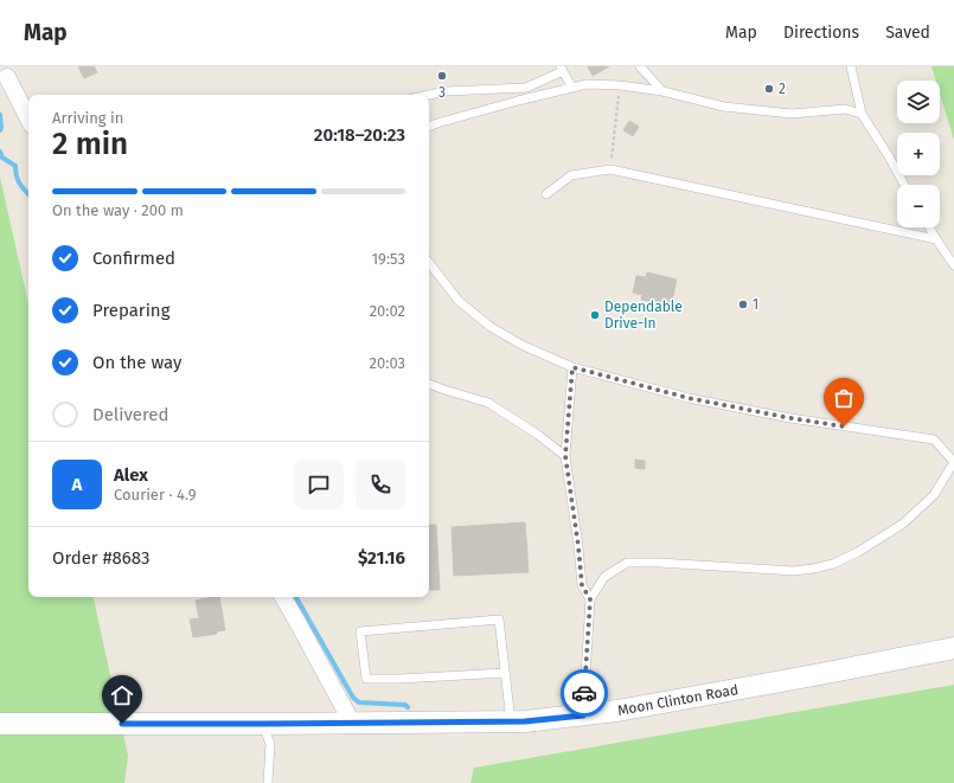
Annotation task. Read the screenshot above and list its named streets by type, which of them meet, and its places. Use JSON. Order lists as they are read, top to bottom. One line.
{"streets":{"street":["Moon Clinton Road"]},"places":["3","2","1","Dependable Drive-In"],"page":{"header":"Map","nav":["Map","Directions","Saved"],"map_buttons":["+","−"],"heading":["2 min","Arriving in","20:18–20:23"],"panel":["Alex","Courier · 4.9","Order #8683","$21.16"],"bar":"On the way · 200 m","list":[["Confirmed","19:53"],["Preparing","20:02"],["On the way","20:03"],"Delivered"],"round":"A"}}
